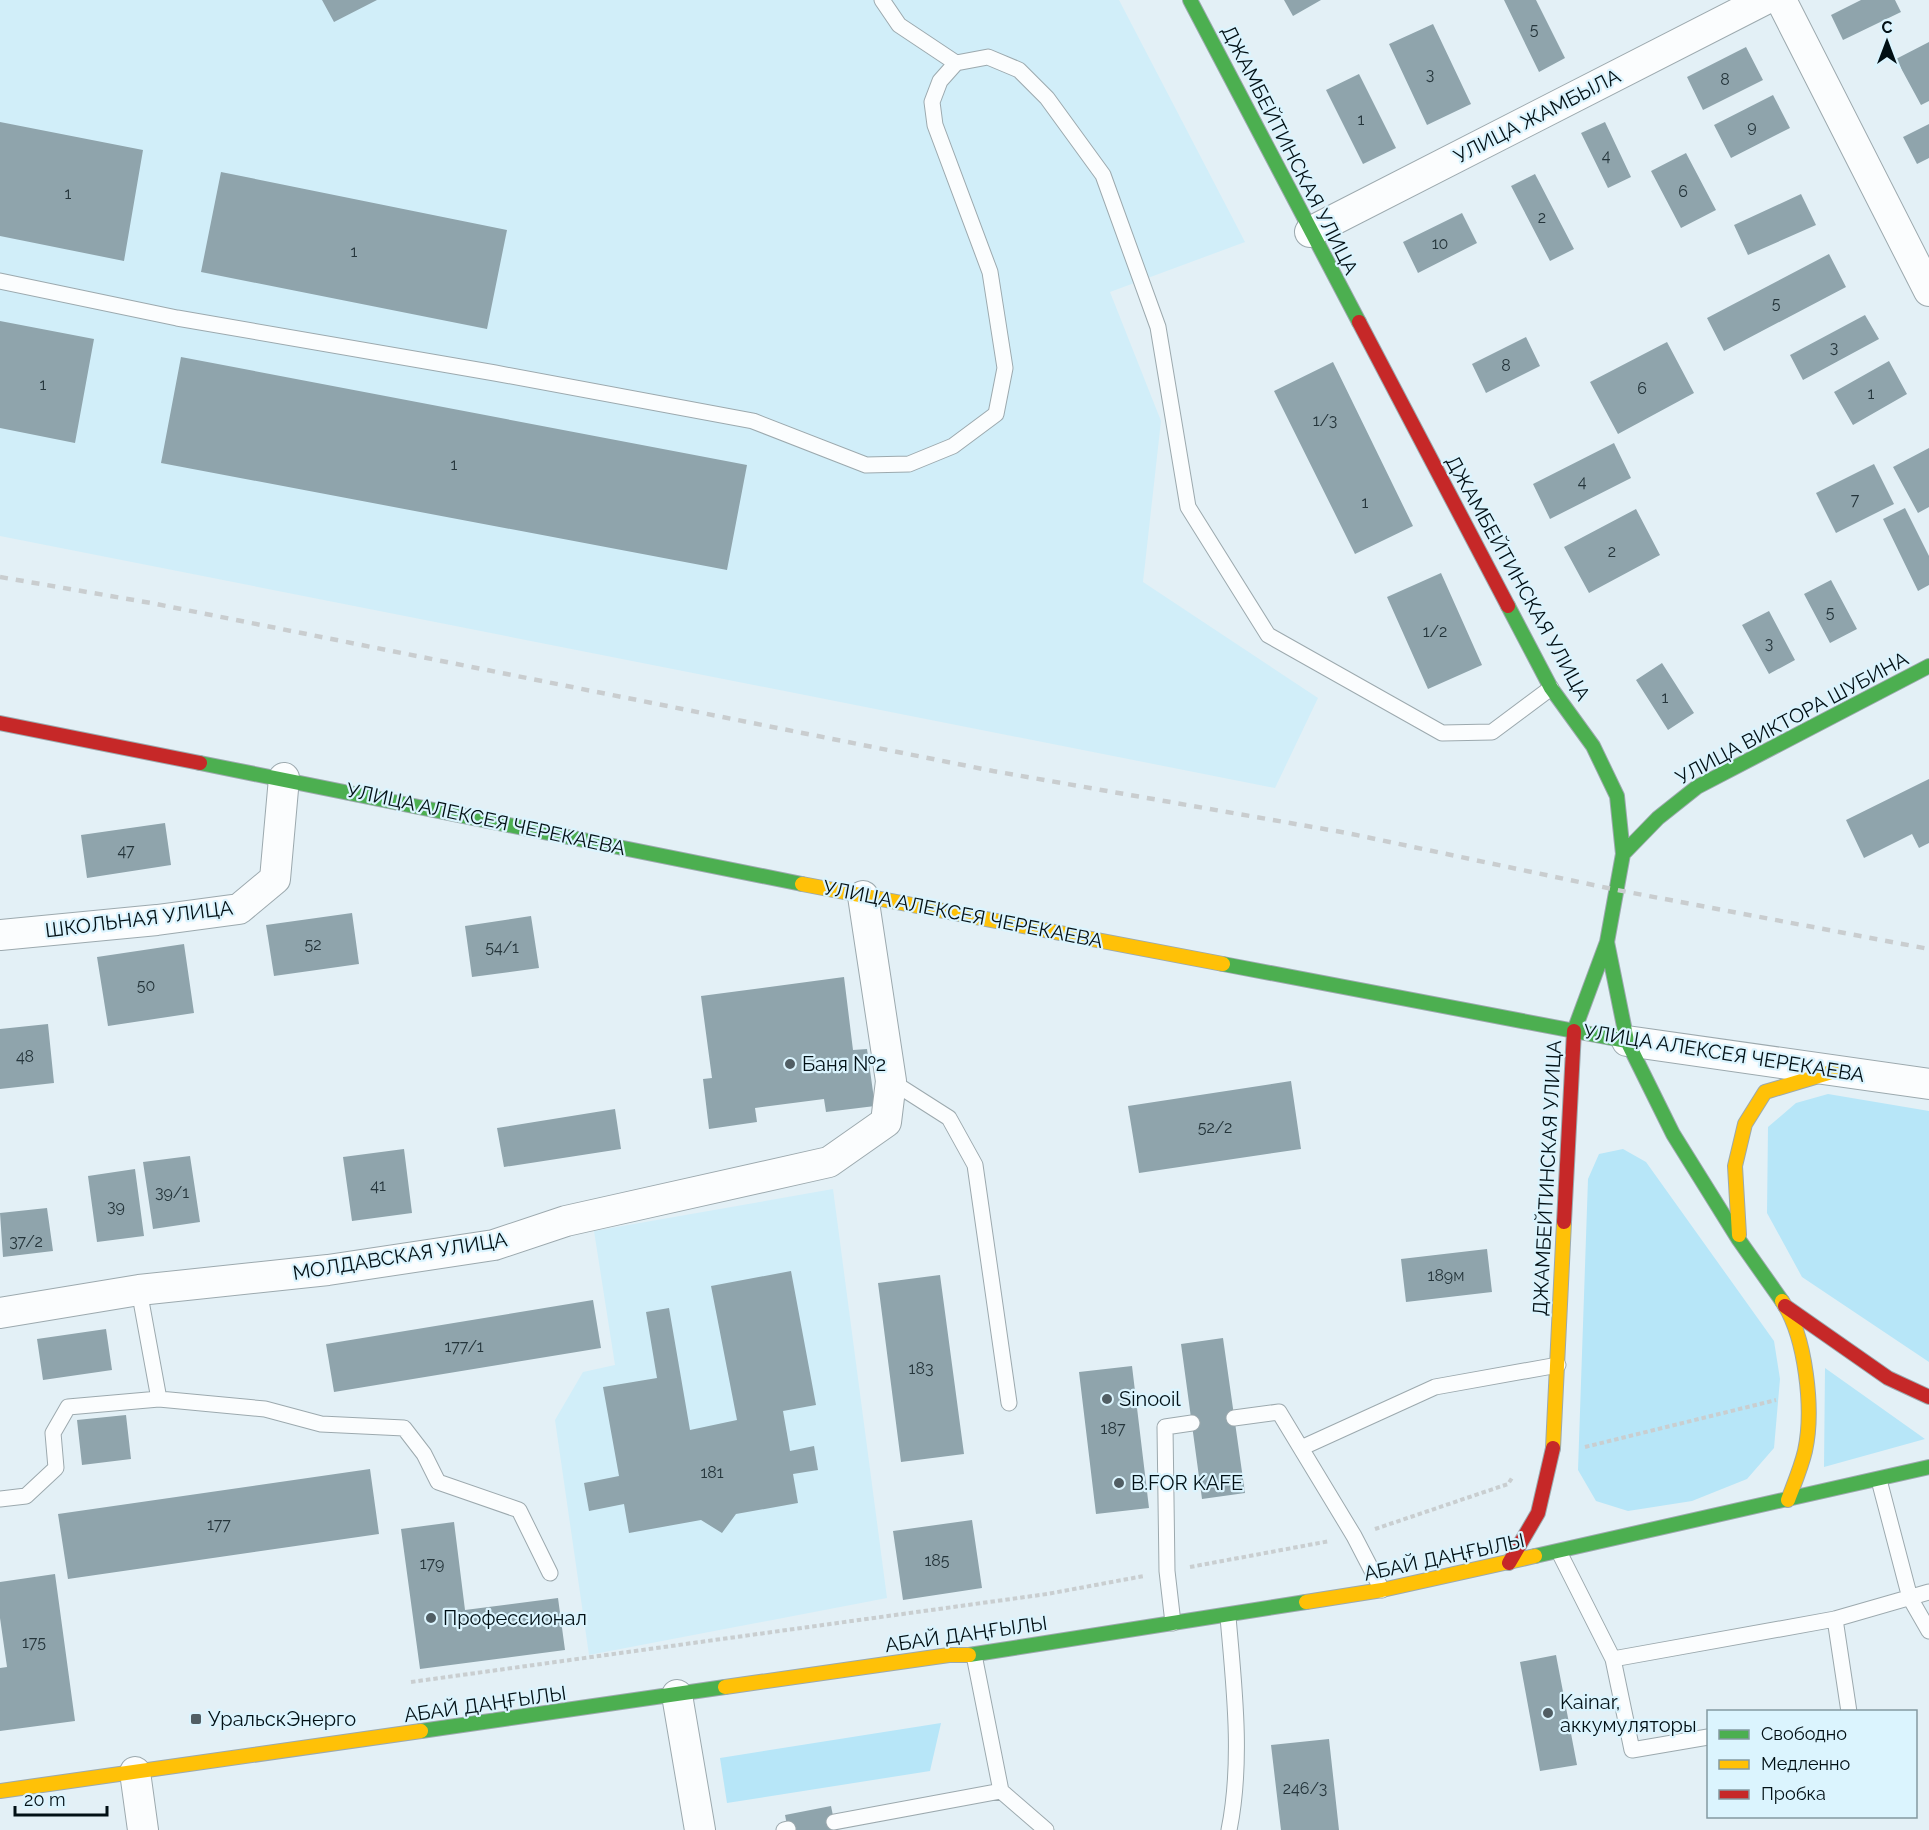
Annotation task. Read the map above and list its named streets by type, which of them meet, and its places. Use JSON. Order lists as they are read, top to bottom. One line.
{"streets":{"street":["УЛИЦА ЖАМБЫЛА","ДЖАМБЕЙТИНСКАЯ УЛИЦА","УЛИЦА ВИКТОРА ШУБИНА","УЛИЦА АЛЕКСЕЯ ЧЕРЕКАЕВА","ШКОЛЬНАЯ УЛИЦА","МОЛДАВСКАЯ УЛИЦА","АБАЙ ДАҢҒЫЛЫ"]},"crossings":[["УЛИЦА ЖАМБЫЛА","ДЖАМБЕЙТИНСКАЯ УЛИЦА"],["ДЖАМБЕЙТИНСКАЯ УЛИЦА","УЛИЦА ВИКТОРА ШУБИНА"],["ДЖАМБЕЙТИНСКАЯ УЛИЦА","УЛИЦА АЛЕКСЕЯ ЧЕРЕКАЕВА"],["ДЖАМБЕЙТИНСКАЯ УЛИЦА","АБАЙ ДАҢҒЫЛЫ"],["УЛИЦА АЛЕКСЕЯ ЧЕРЕКАЕВА","ШКОЛЬНАЯ УЛИЦА"]],"places":{"other":["Баня №2","Sinooil","B.FOR KAFE","Профессионал","Kainar, аккумуляторы"],"transit":["УральскЭнерго"]},"house_numbers":["5","3","8","1","9","4","6","1","2","10","1","5","3","8","1","6","1","1/3","1","4","7","1","2","5","1/2","3","1","47","52","54/1","50","48","52/2","41","39/1","39","37/2","189м","177/1","183","187","181","177","185","179","175","246/3"],"legend":["Свободно","Медленно","Пробка"],"scale_bar":"20 m","north":"top"}
